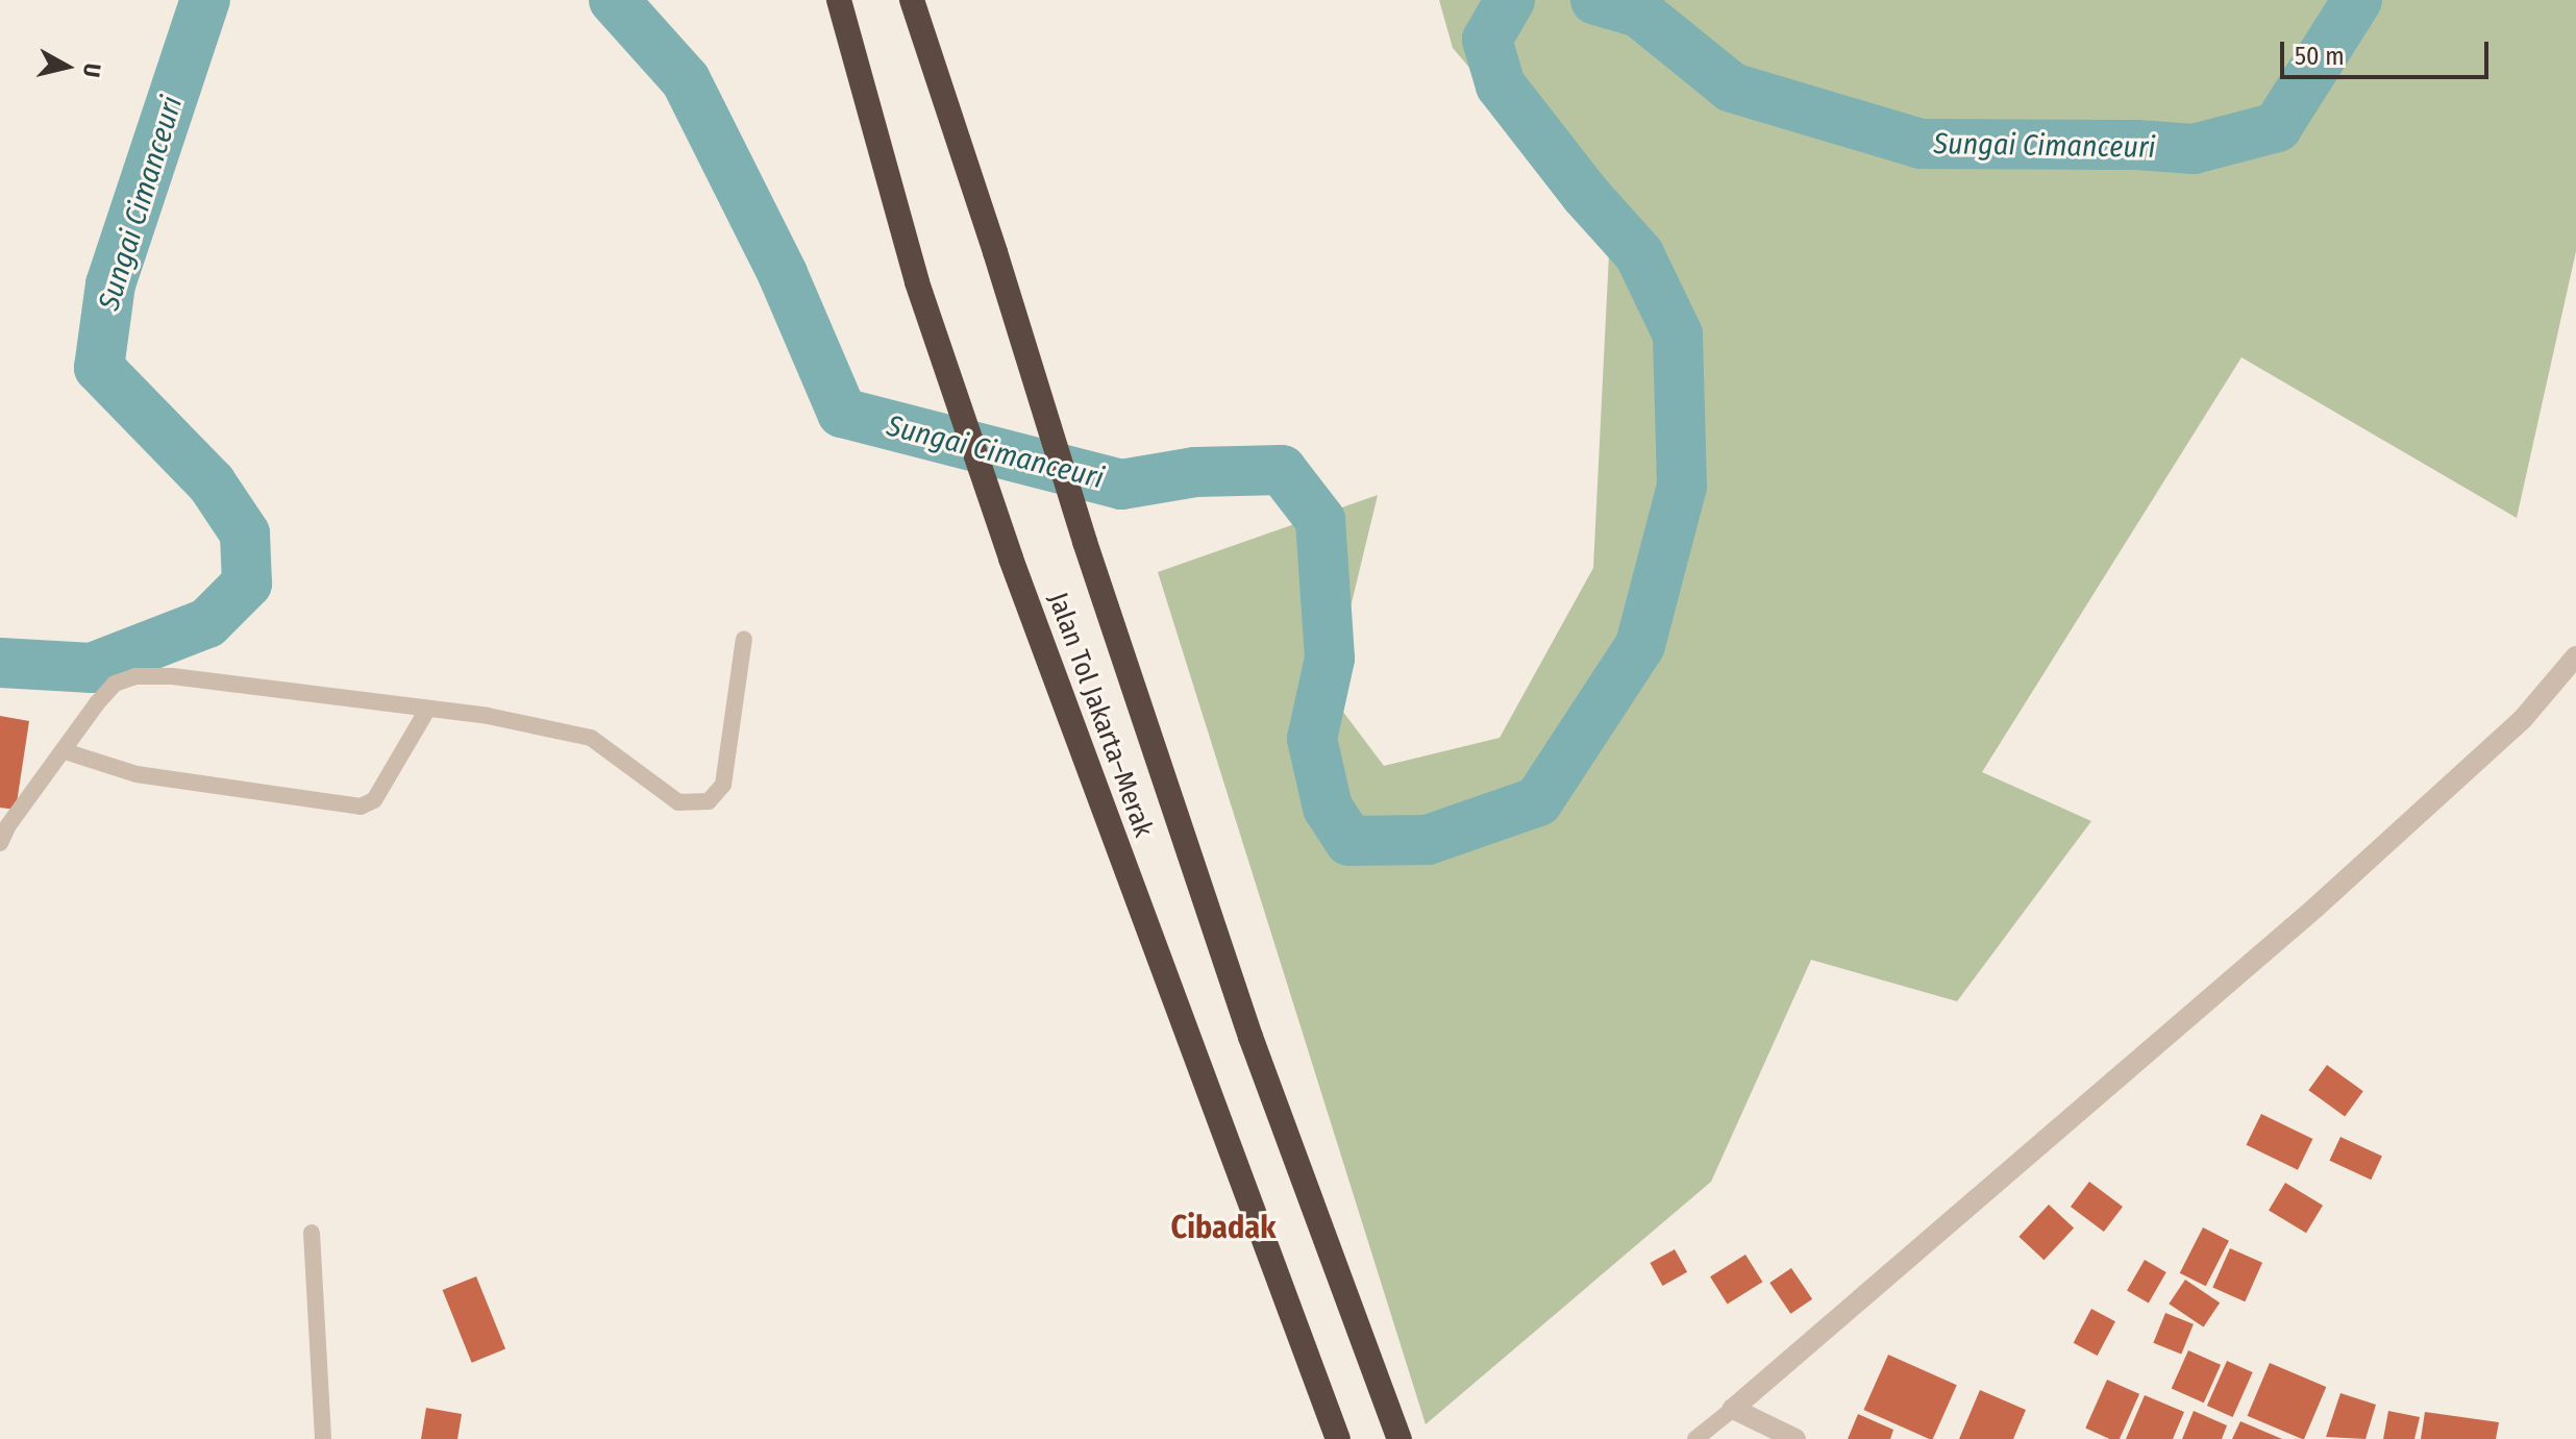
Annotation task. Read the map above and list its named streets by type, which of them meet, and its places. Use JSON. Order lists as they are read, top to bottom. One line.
{"streets":{"highway":["Jalan Tol Jakarta–Merak"]},"districts":["Cibadak"],"water":["Sungai Cimanceuri"],"scale_bar":"50 m","north":"right"}
